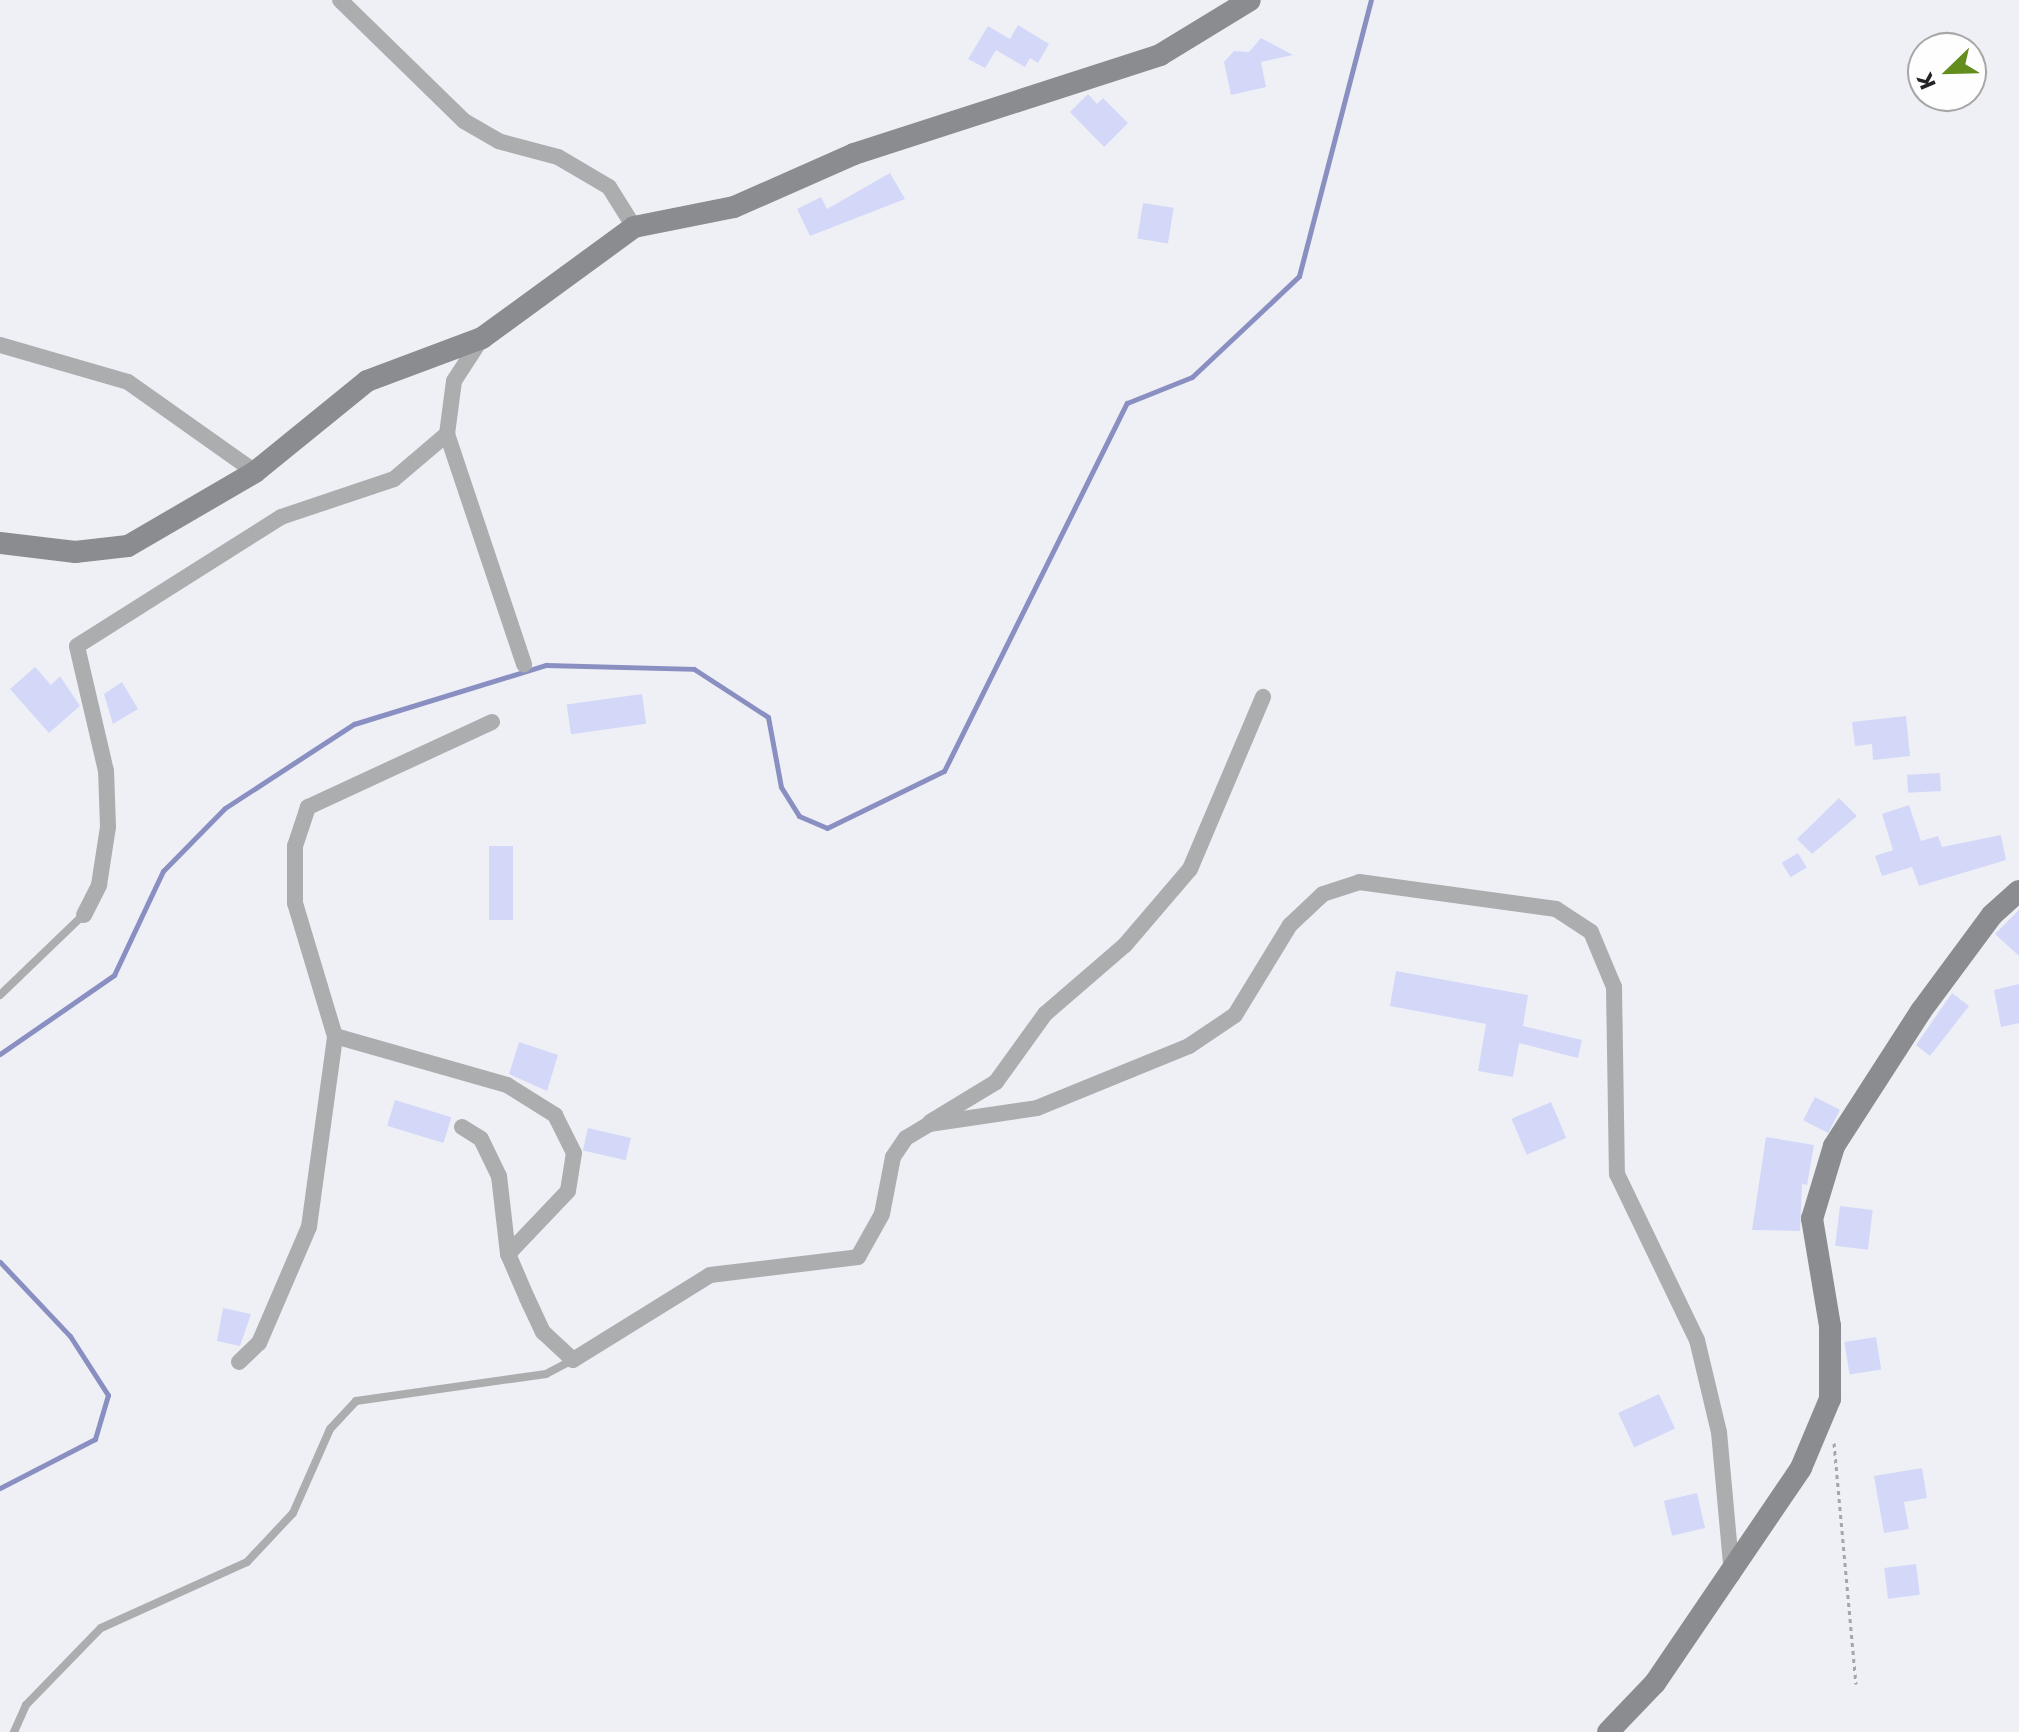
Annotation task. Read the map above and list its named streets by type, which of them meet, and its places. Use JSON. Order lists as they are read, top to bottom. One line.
{"north":"bottom left"}
